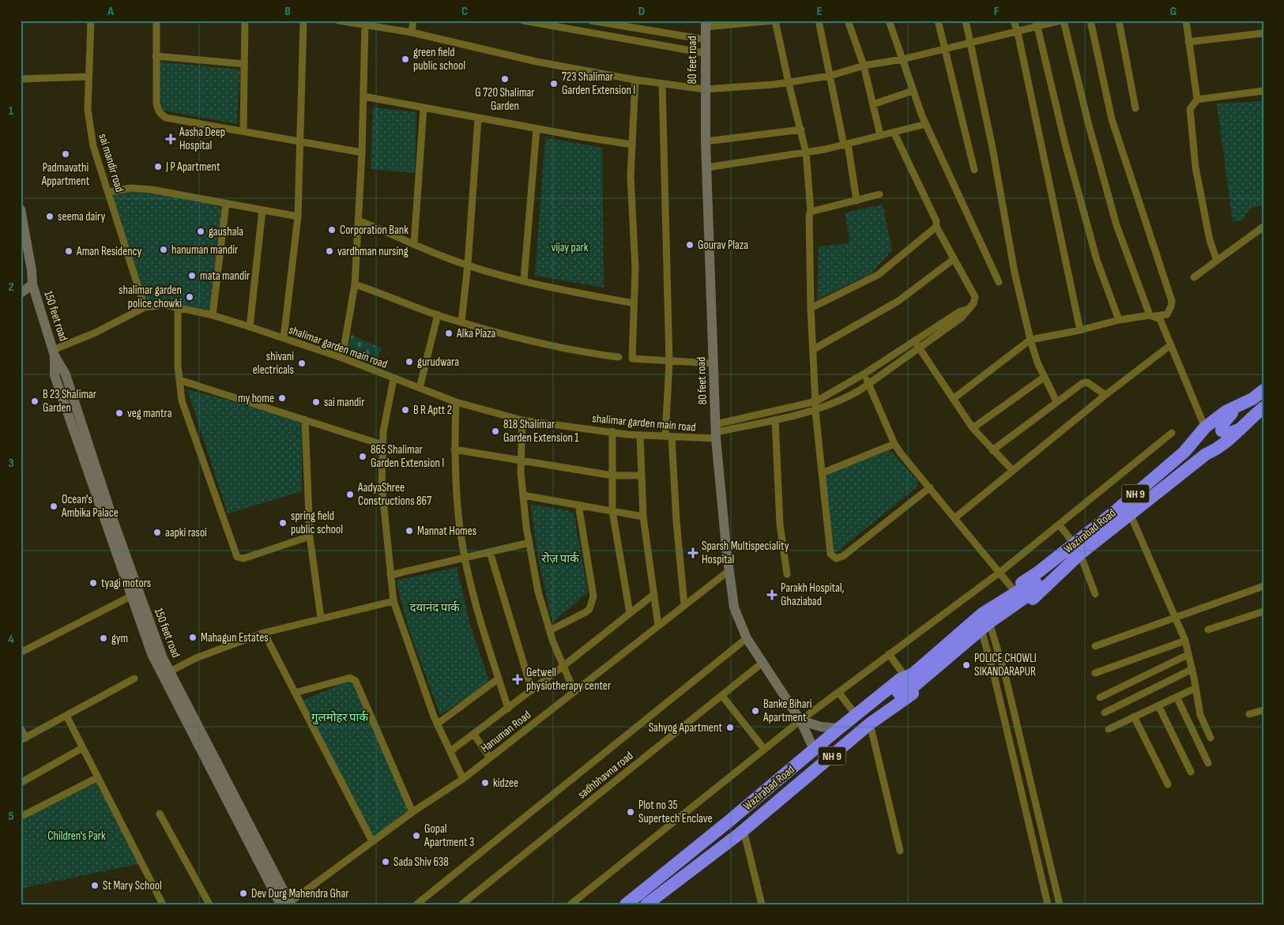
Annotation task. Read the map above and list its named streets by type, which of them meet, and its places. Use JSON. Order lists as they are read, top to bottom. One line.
{"streets":{"highway":["NH 9","Wazirabad Road"],"street":["80 feet road","sai mandir road","150 feet road","shalimar garden main road","Hanuman Road","sadhbhavna road"]},"crossings":[["80 feet road","shalimar garden main road"],["80 feet road","Hanuman Road"],["80 feet road","sadhbhavna road"],["sai mandir road","shalimar garden main road"],["150 feet road","shalimar garden main road"],["150 feet road","Hanuman Road"]],"parks":["vijay park","रोज़ पार्क","दयानंद पार्क","गुलमोहर पार्क","Children's Park"],"places":{"other":["green field public school","G 720 Shalimar Garden","723 Shalimar Garden Extension I","Padmavathi Appartment","J P Apartment","seema dairy","Corporation Bank","gaushala","Gourav Plaza","hanuman mandir","Aman Residency","vardhman nursing","mata mandir","shalimar garden police chowki","Alka Plaza","gurudwara","shivani electricals","my home","B 23 Shalimar Garden","sai mandir","B R Aptt 2","veg mantra","818 Shalimar Garden Extension 1","865 Shalimar Garden Extension I","AadyaShree Constructions 867","Ocean's Ambika Palace","spring field public school","Mannat Homes","aapki rasoi","tyagi motors","Mahagun Estates","gym","POLICE CHOWLI SIKANDARAPUR","Banke Bihari Apartment","Sahyog Apartment","kidzee","Plot no 35 Supertech Enclave","Gopal Apartment 3","Sada Shiv 638","St Mary School","Dev Durg Mahendra Ghar"],"health":["Aasha Deep Hospital","Sparsh Multispeciality Hospital","Parakh Hospital, Ghaziabad","Getwell physiotherapy center"]},"grid":{"columns":["A","B","C","D","E","F","G"],"rows":["1","2","3","4","5"]}}
